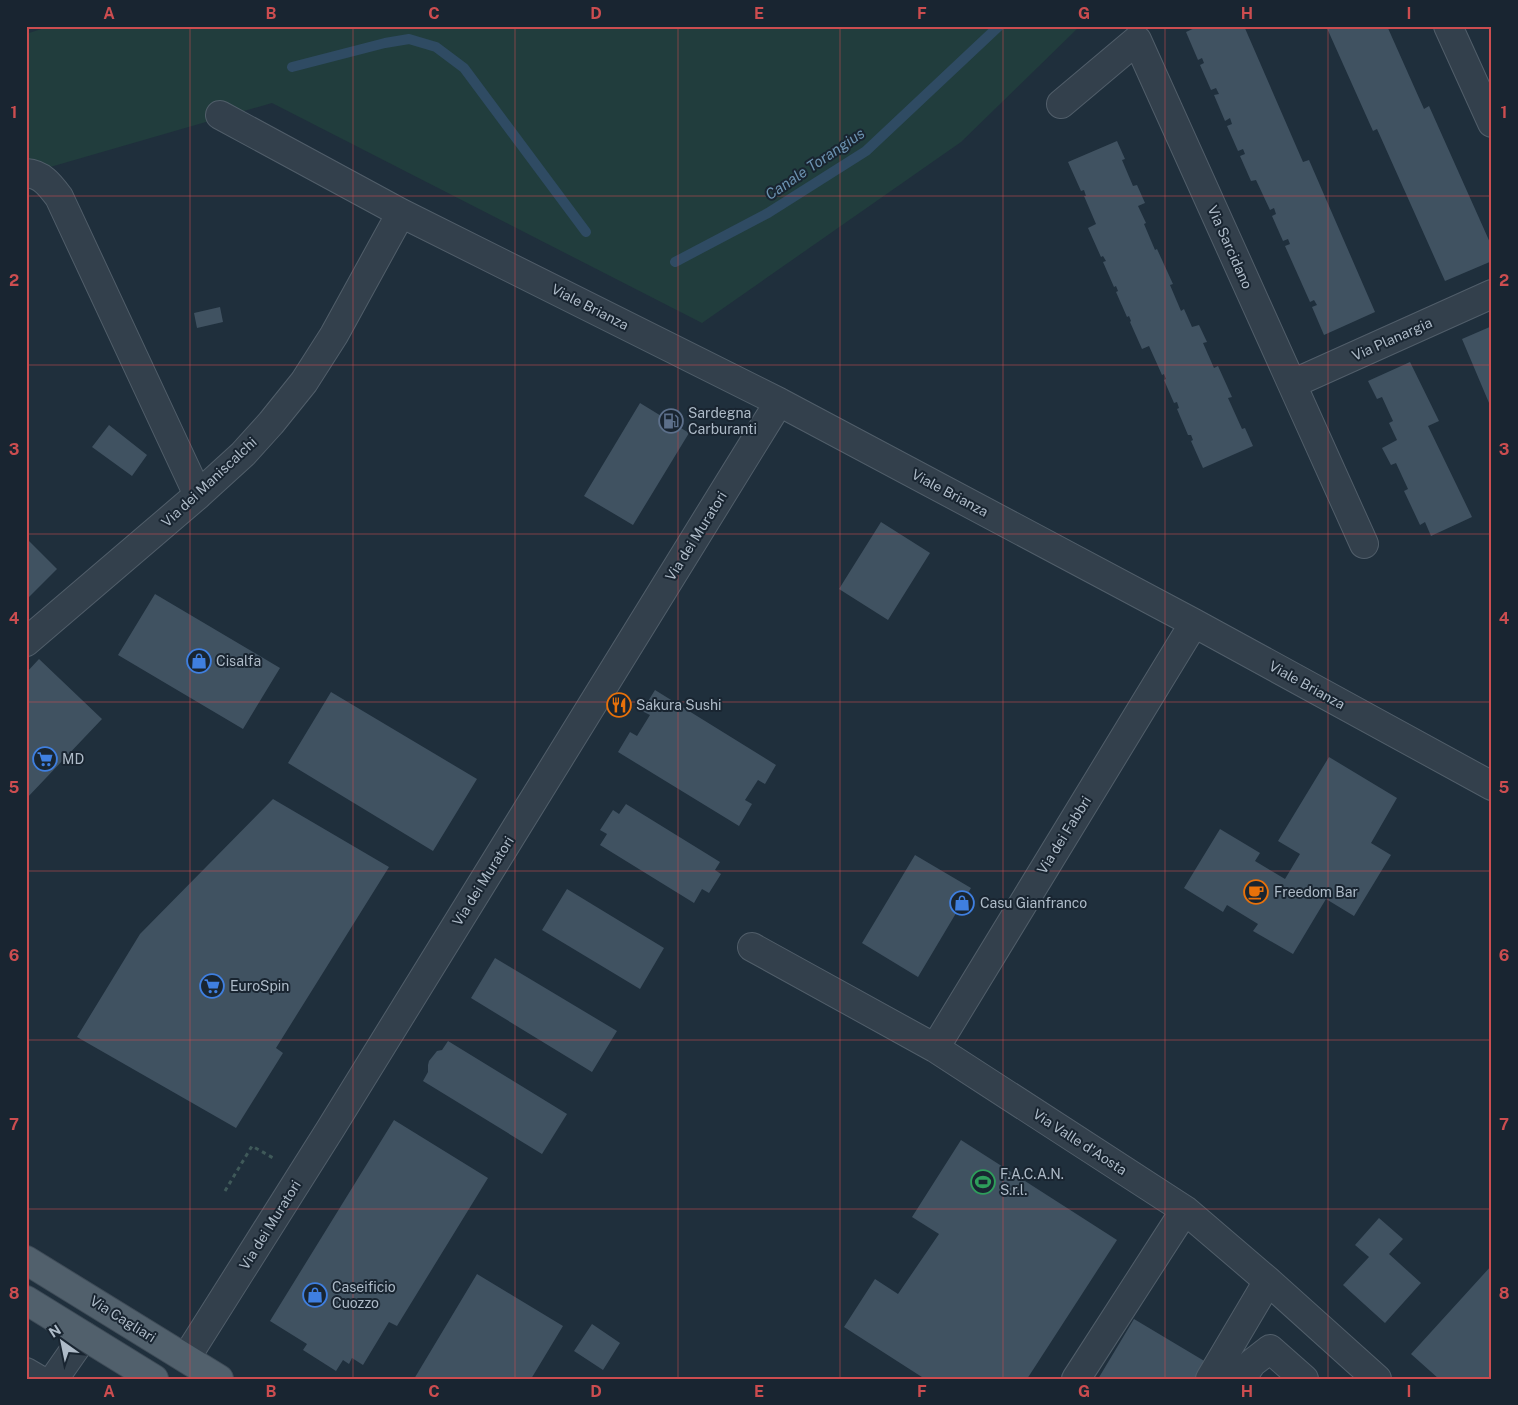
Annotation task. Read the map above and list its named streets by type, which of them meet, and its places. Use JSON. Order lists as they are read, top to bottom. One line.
{"streets":{"main road":["Via Cagliari"],"street":["Via Sarcidano","Viale Brianza","Via Planargia","Via dei Maniscalchi","Via dei Muratori","Via dei Fabbri","Via Valle d'Aosta"]},"crossings":[["Via Sarcidano","Via Planargia"],["Viale Brianza","Via dei Maniscalchi"],["Viale Brianza","Via dei Muratori"],["Viale Brianza","Via dei Fabbri"],["Via dei Muratori","Via Cagliari"],["Via dei Fabbri","Via Valle d'Aosta"]],"water":["Canale Torangius"],"places":{"fuel station":["Sardegna Carburanti"],"shop":["Cisalfa","Casu Gianfranco","Caseificio Cuozzo"],"restaurant":["Sakura Sushi"],"supermarket":["MD","EuroSpin"],"cafe":["Freedom Bar"],"sports":["F.A.C.A.N. S.r.l."]},"north":"top left","grid":{"columns":["A","B","C","D","E","F","G","H","I"],"rows":["1","2","3","4","5","6","7","8"]}}
